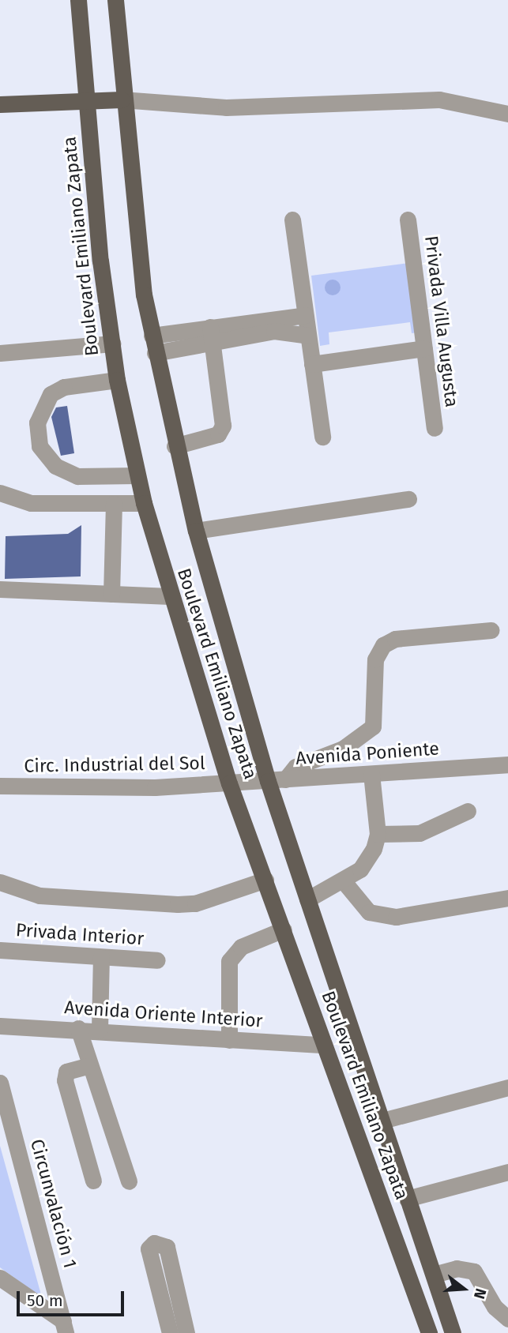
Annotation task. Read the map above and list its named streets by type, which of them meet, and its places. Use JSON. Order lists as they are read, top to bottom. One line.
{"streets":{"main road":["Boulevard Emiliano Zapata"],"street":["Privada Villa Augusta","Avenida Poniente","Circ. Industrial del Sol","Privada Interior","Avenida Oriente Interior","Circunvalación 1"]},"crossings":[["Boulevard Emiliano Zapata","Avenida Poniente"],["Boulevard Emiliano Zapata","Circ. Industrial del Sol"],["Boulevard Emiliano Zapata","Avenida Oriente Interior"],["Avenida Poniente","Circ. Industrial del Sol"]],"scale_bar":"50 m","north":"right"}
